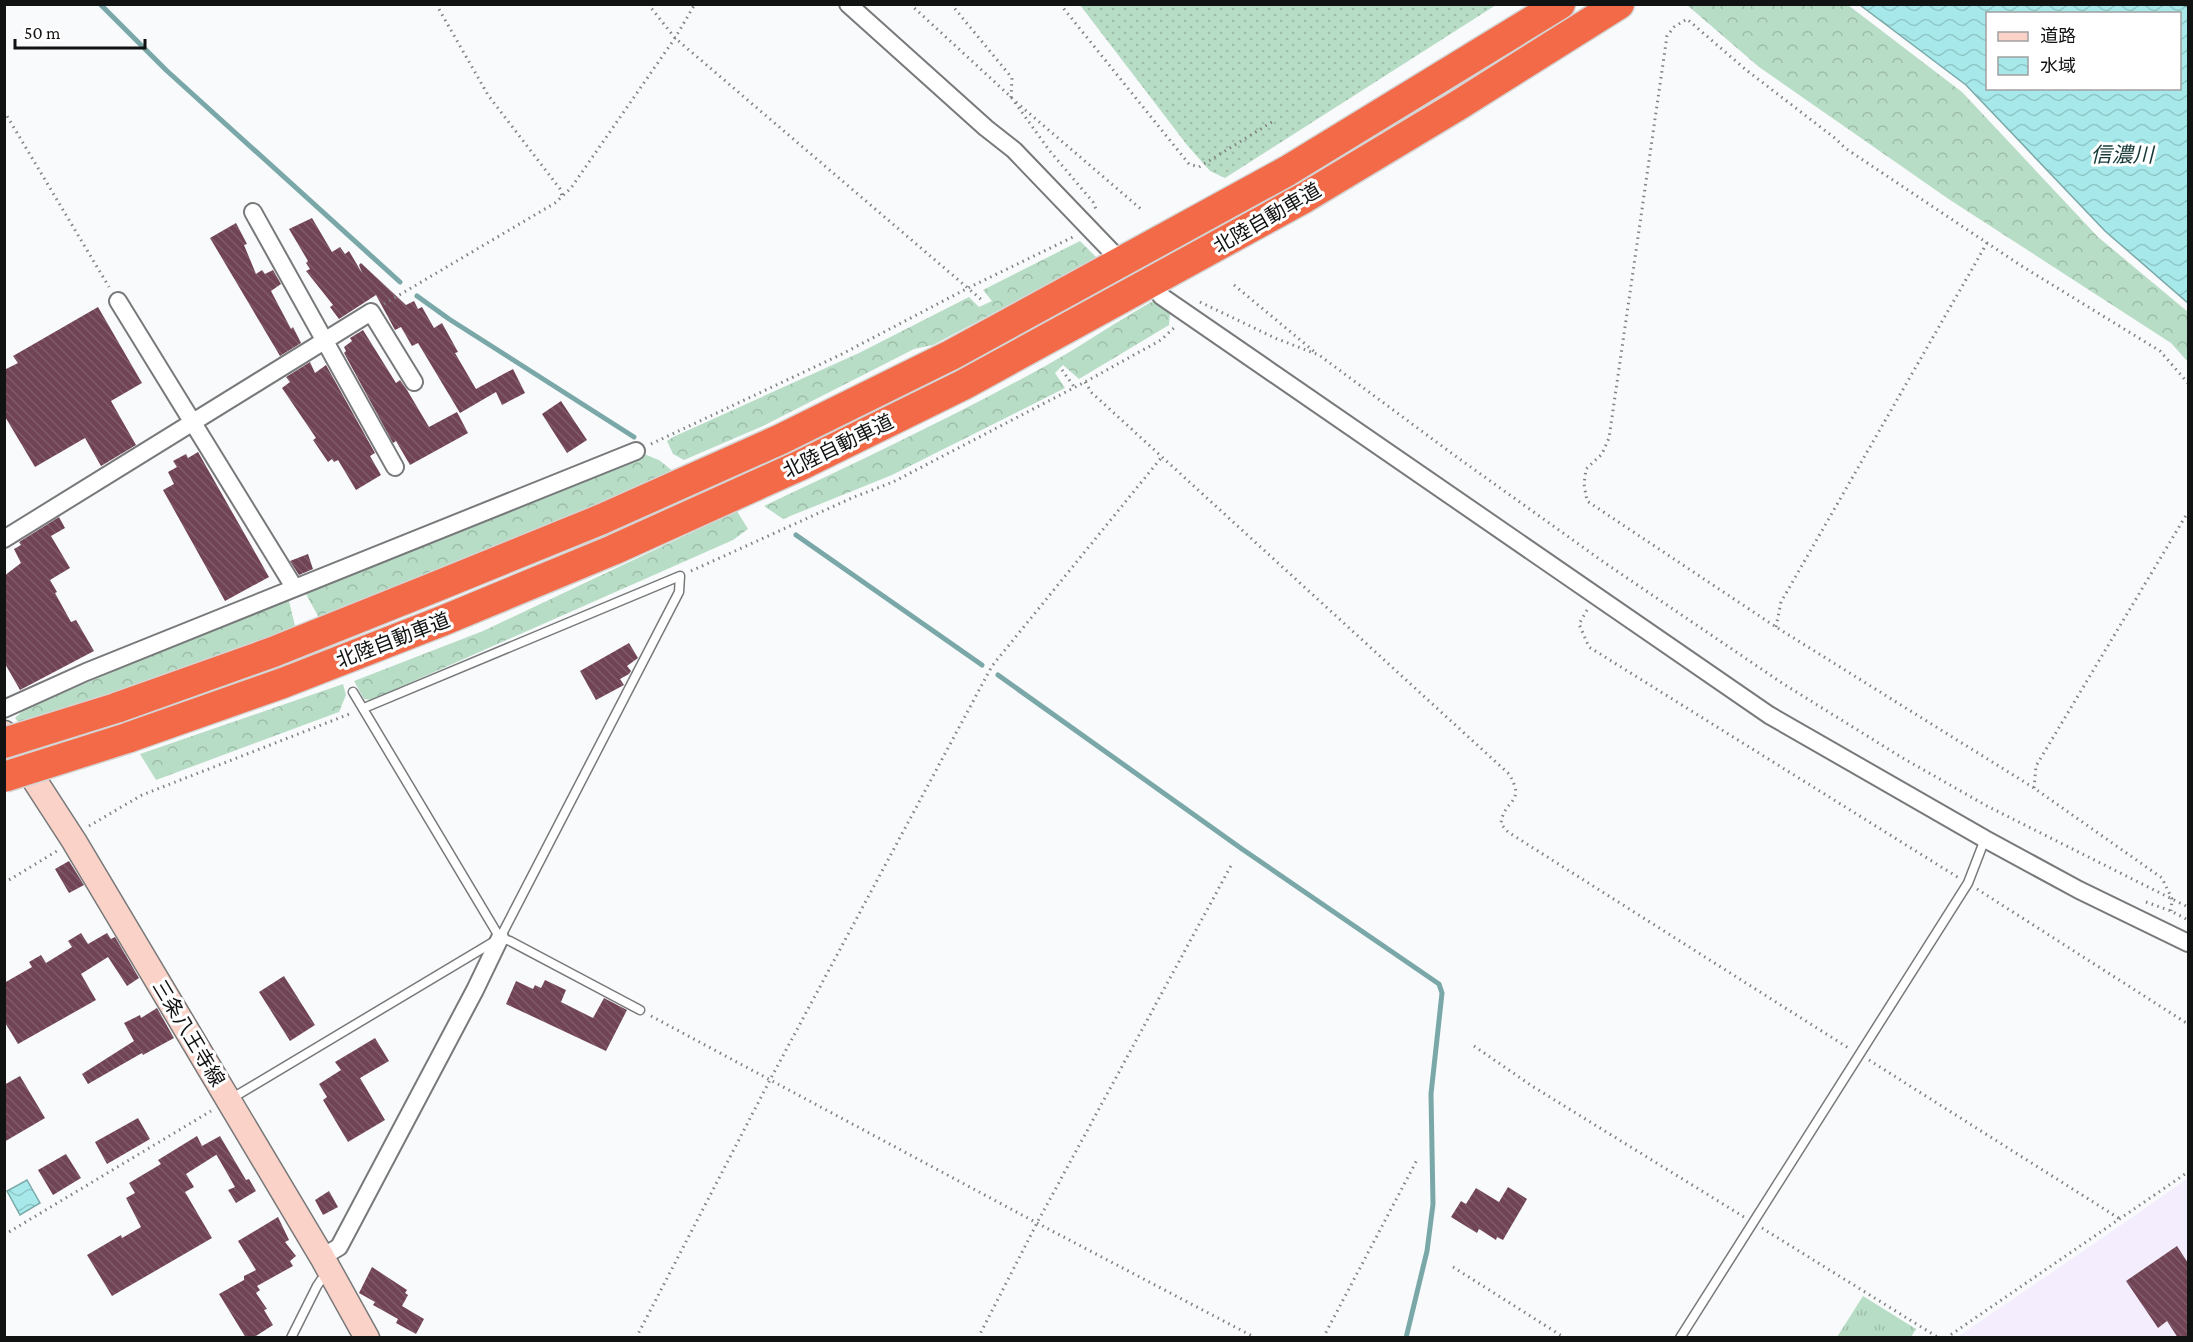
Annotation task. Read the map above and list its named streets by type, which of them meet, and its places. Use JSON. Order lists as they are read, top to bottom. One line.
{"streets":{"highway":["北陸自動車道"],"main road":["三条八王寺線"]},"water":["信濃川"],"legend":["道路","水域"],"scale_bar":"50 m"}
